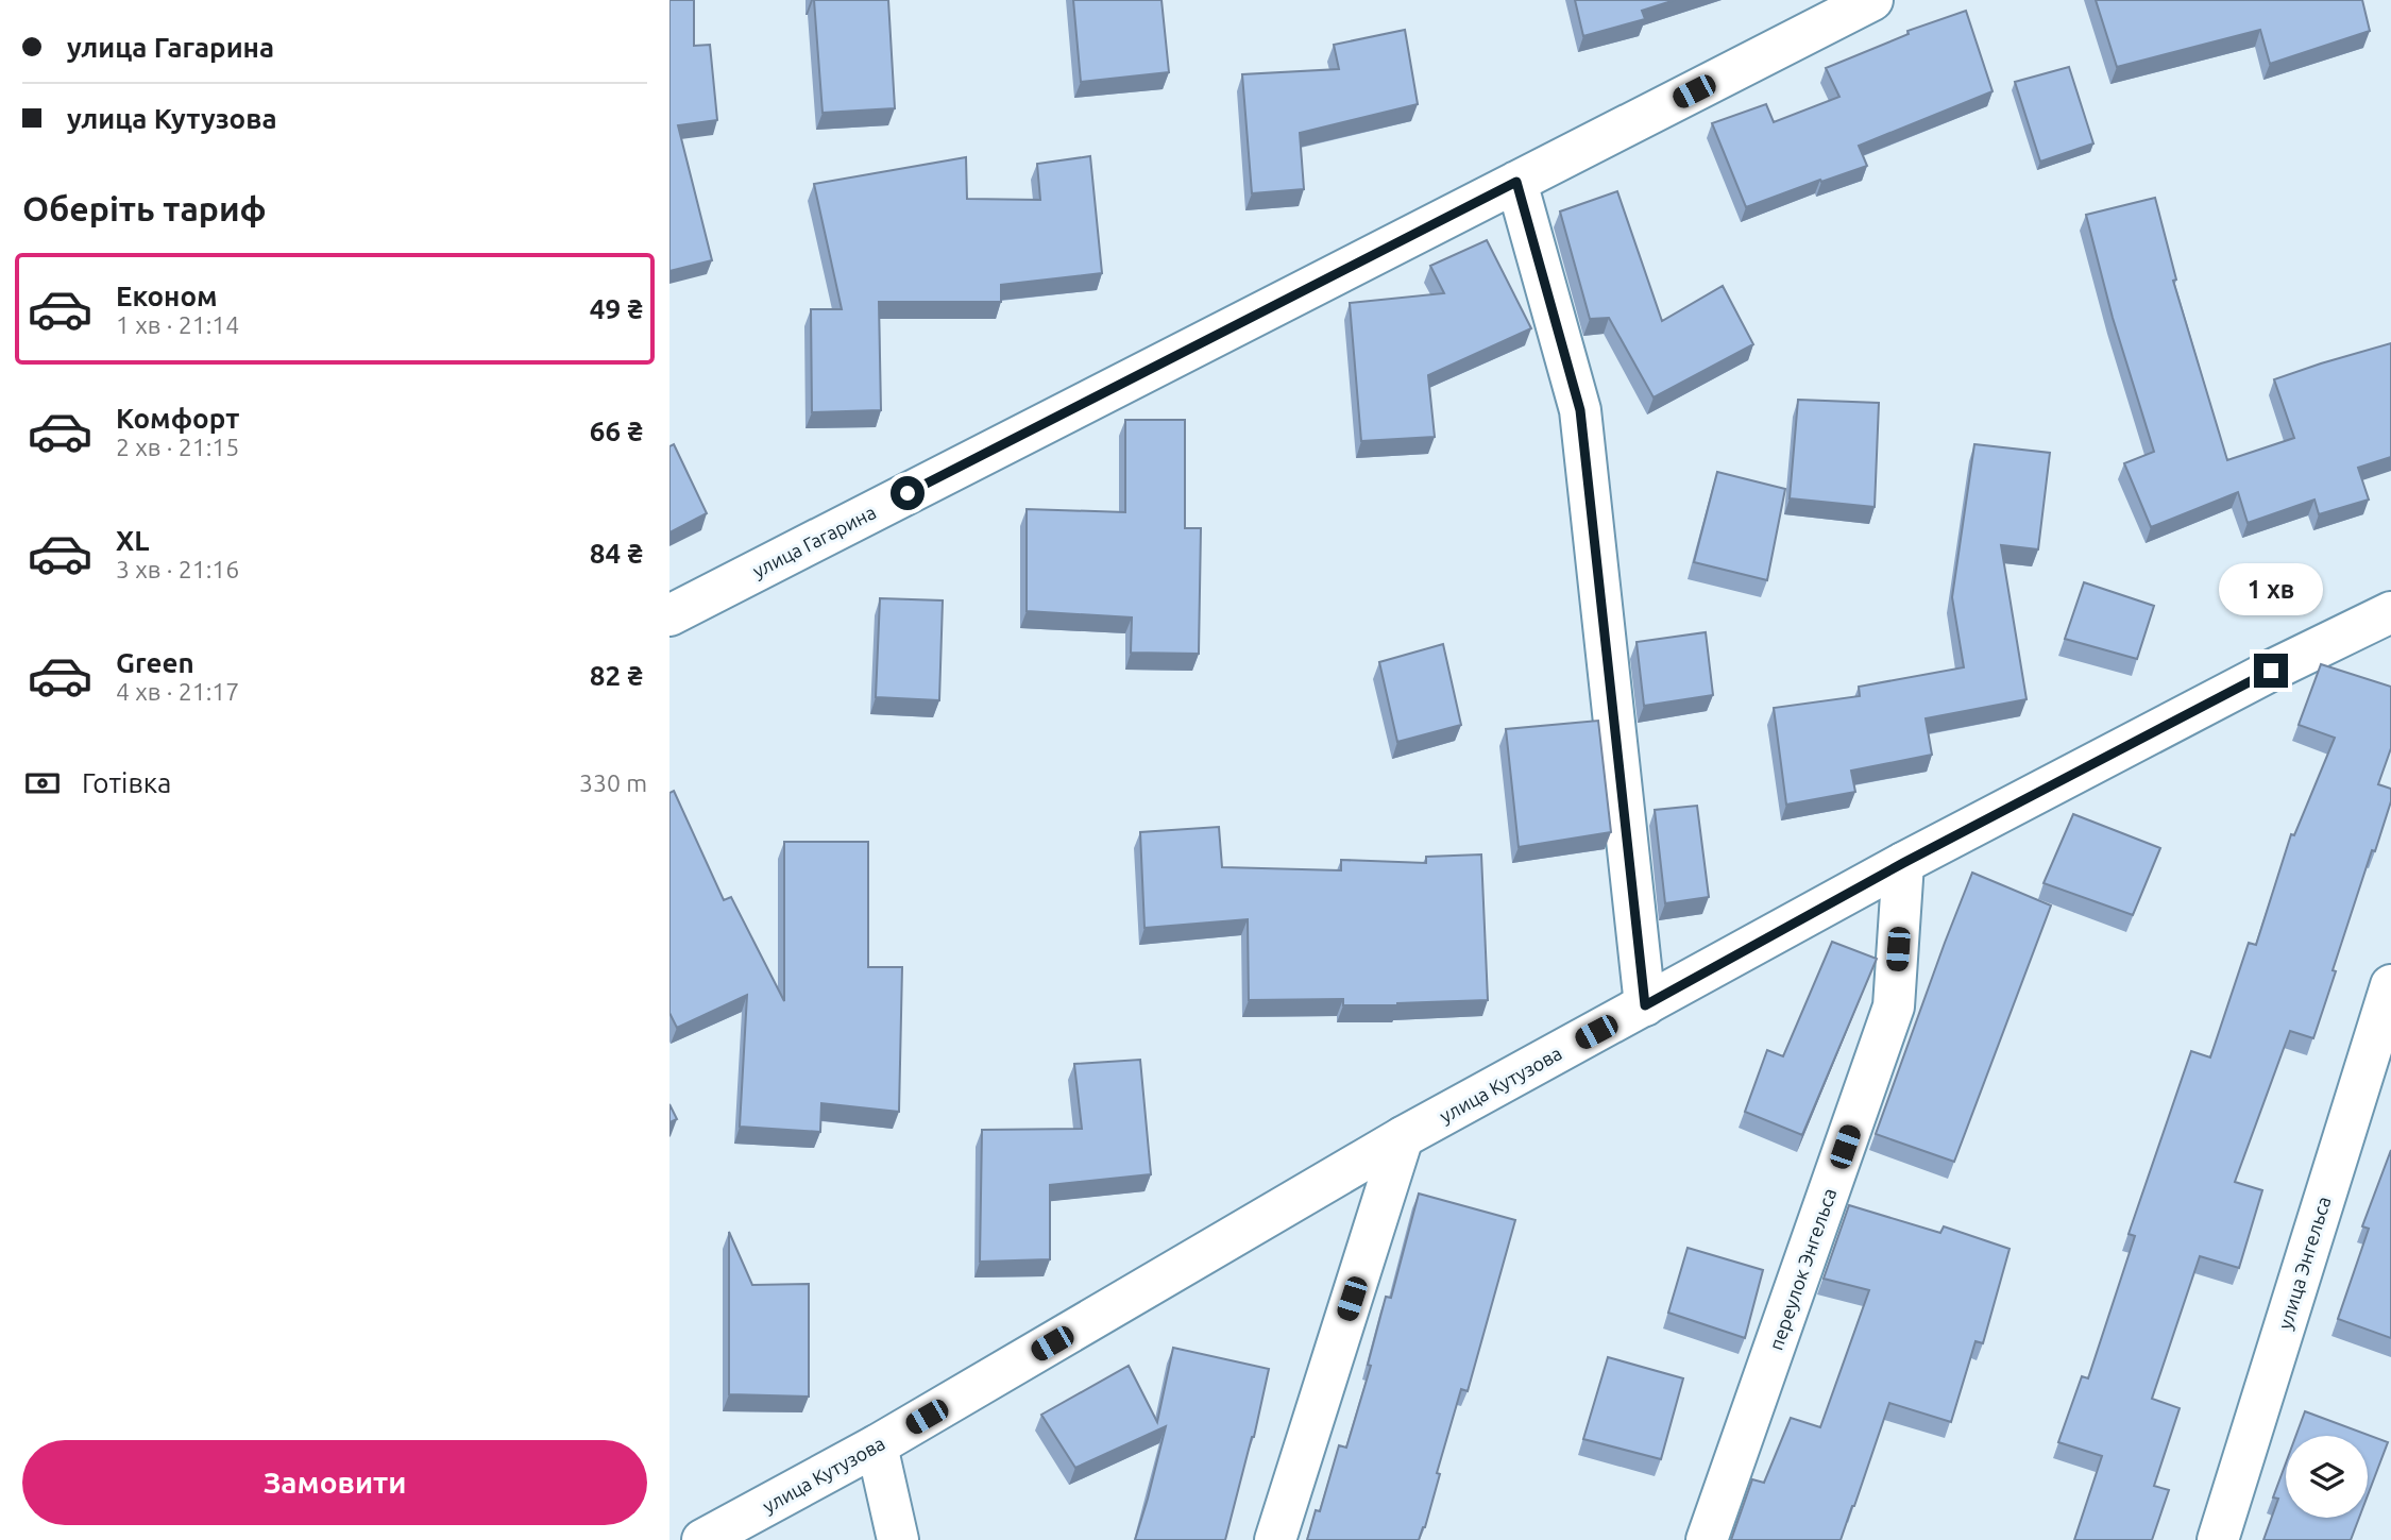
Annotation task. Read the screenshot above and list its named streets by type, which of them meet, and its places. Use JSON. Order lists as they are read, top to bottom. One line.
{"streets":{"street":["улица Гагарина","улица Кутузова","улица Энгельса","переулок Энгельса"]},"crossings":[["улица Кутузова","переулок Энгельса"]],"page":{"banner":["улица Гагарина","улица Кутузова"],"heading":"Оберіть тариф","list":[{"name":"Економ","note":"1 хв · 21:14","value":"49 ₴"},{"name":"Комфорт","note":"2 хв · 21:15","value":"66 ₴"},{"name":"XL","note":"3 хв · 21:16","value":"84 ₴"},{"name":"Green","note":"4 хв · 21:17","value":"82 ₴"}],"bubble":"1 хв","pay":["Готівка","330 m"],"buttons":"Замовити"}}
